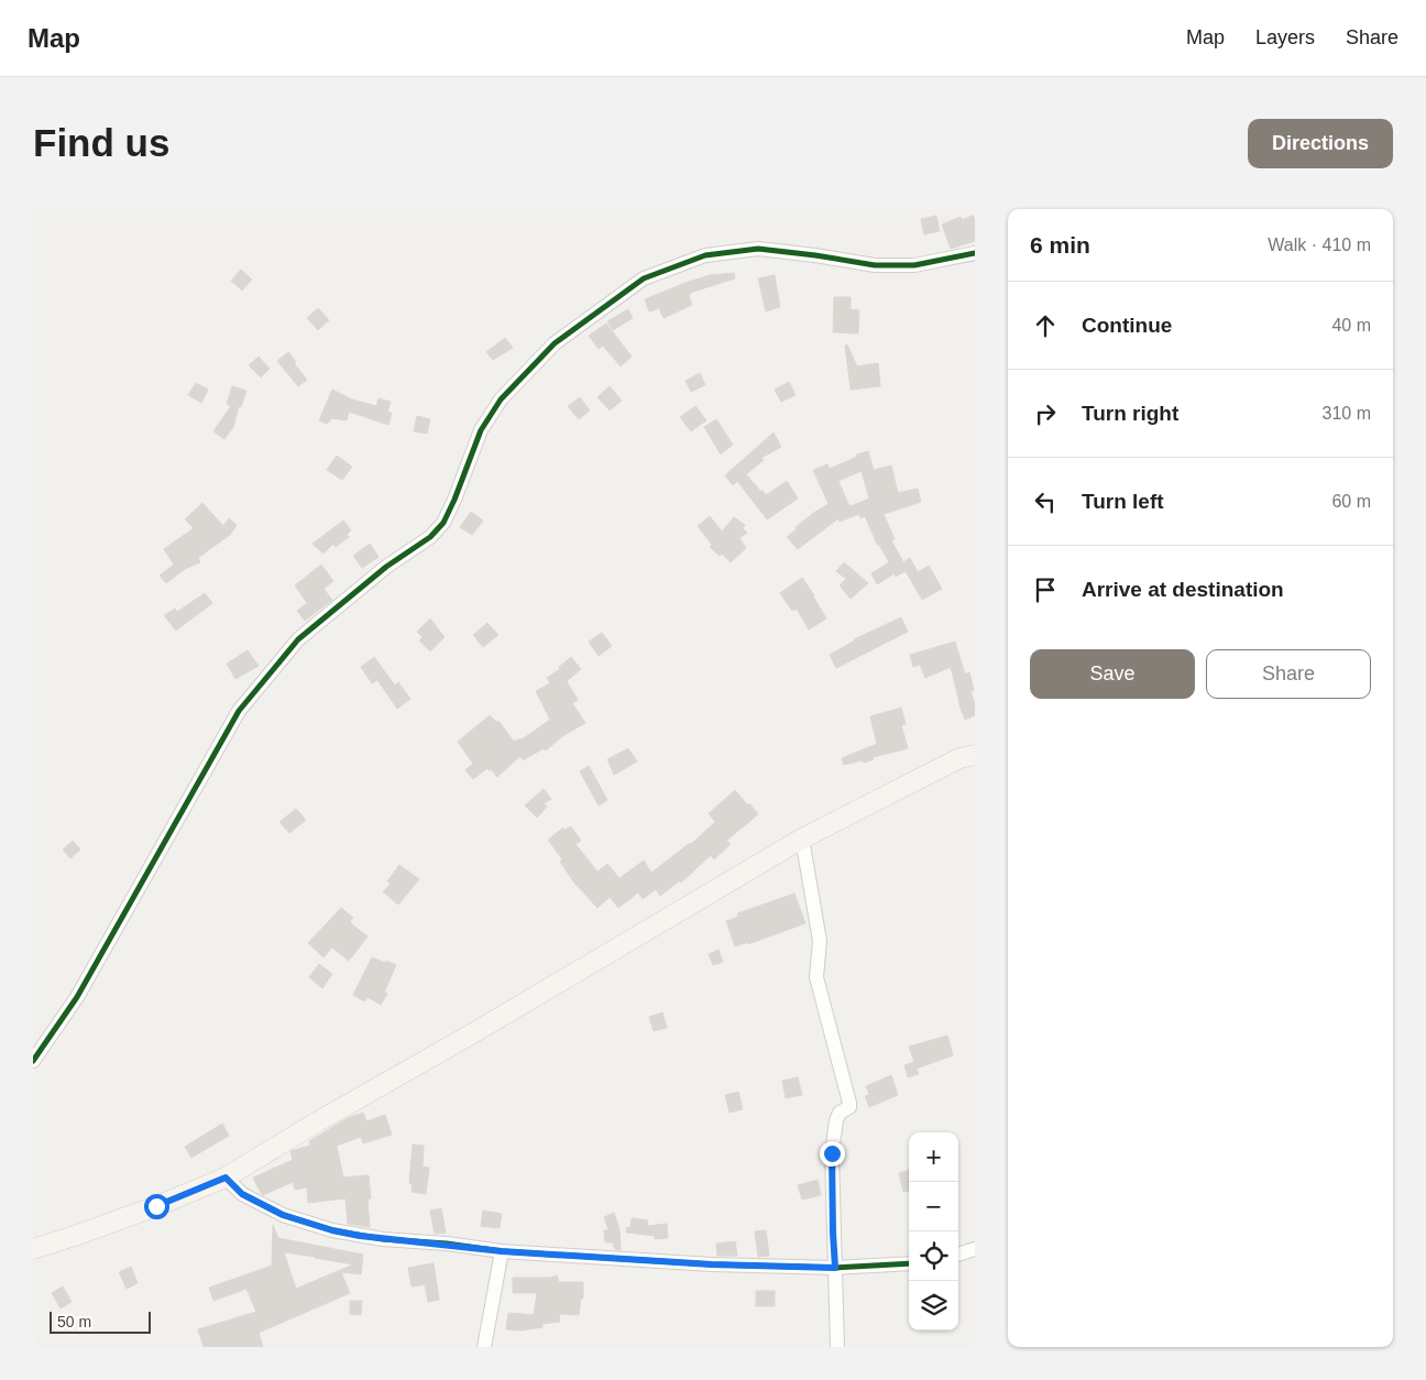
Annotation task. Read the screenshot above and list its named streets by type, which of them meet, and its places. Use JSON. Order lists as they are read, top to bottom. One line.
{"scale_bar":"50 m","page":{"header":"Map","nav":["Map","Layers","Share"],"buttons":["Directions",["Save","Share"]],"title":"Find us","heading":["6 min","Walk · 410 m"],"list":[["Continue","40 m"],["Turn right","310 m"],["Turn left","60 m"],"Arrive at destination"],"map_buttons":["+","−"],"scale":"50 m"}}
